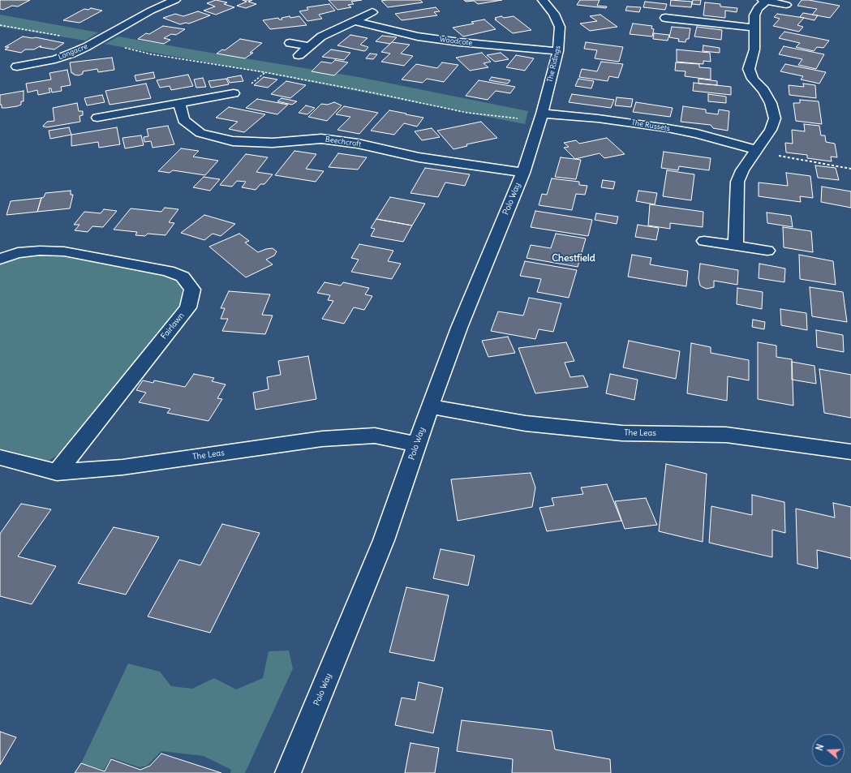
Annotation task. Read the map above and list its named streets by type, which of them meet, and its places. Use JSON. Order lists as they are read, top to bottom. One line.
{"streets":{"street":["Woodcote","Longacre","The Ridings","The Russets","Beechcroft","Polo Way","Fairlawn","The Leas"]},"crossings":[["Woodcote","The Ridings"],["The Ridings","The Russets"],["The Ridings","Polo Way"],["The Russets","Polo Way"],["Beechcroft","Polo Way"],["Polo Way","The Leas"],["Fairlawn","The Leas"]],"districts":["Chestfield"],"north":"left"}
